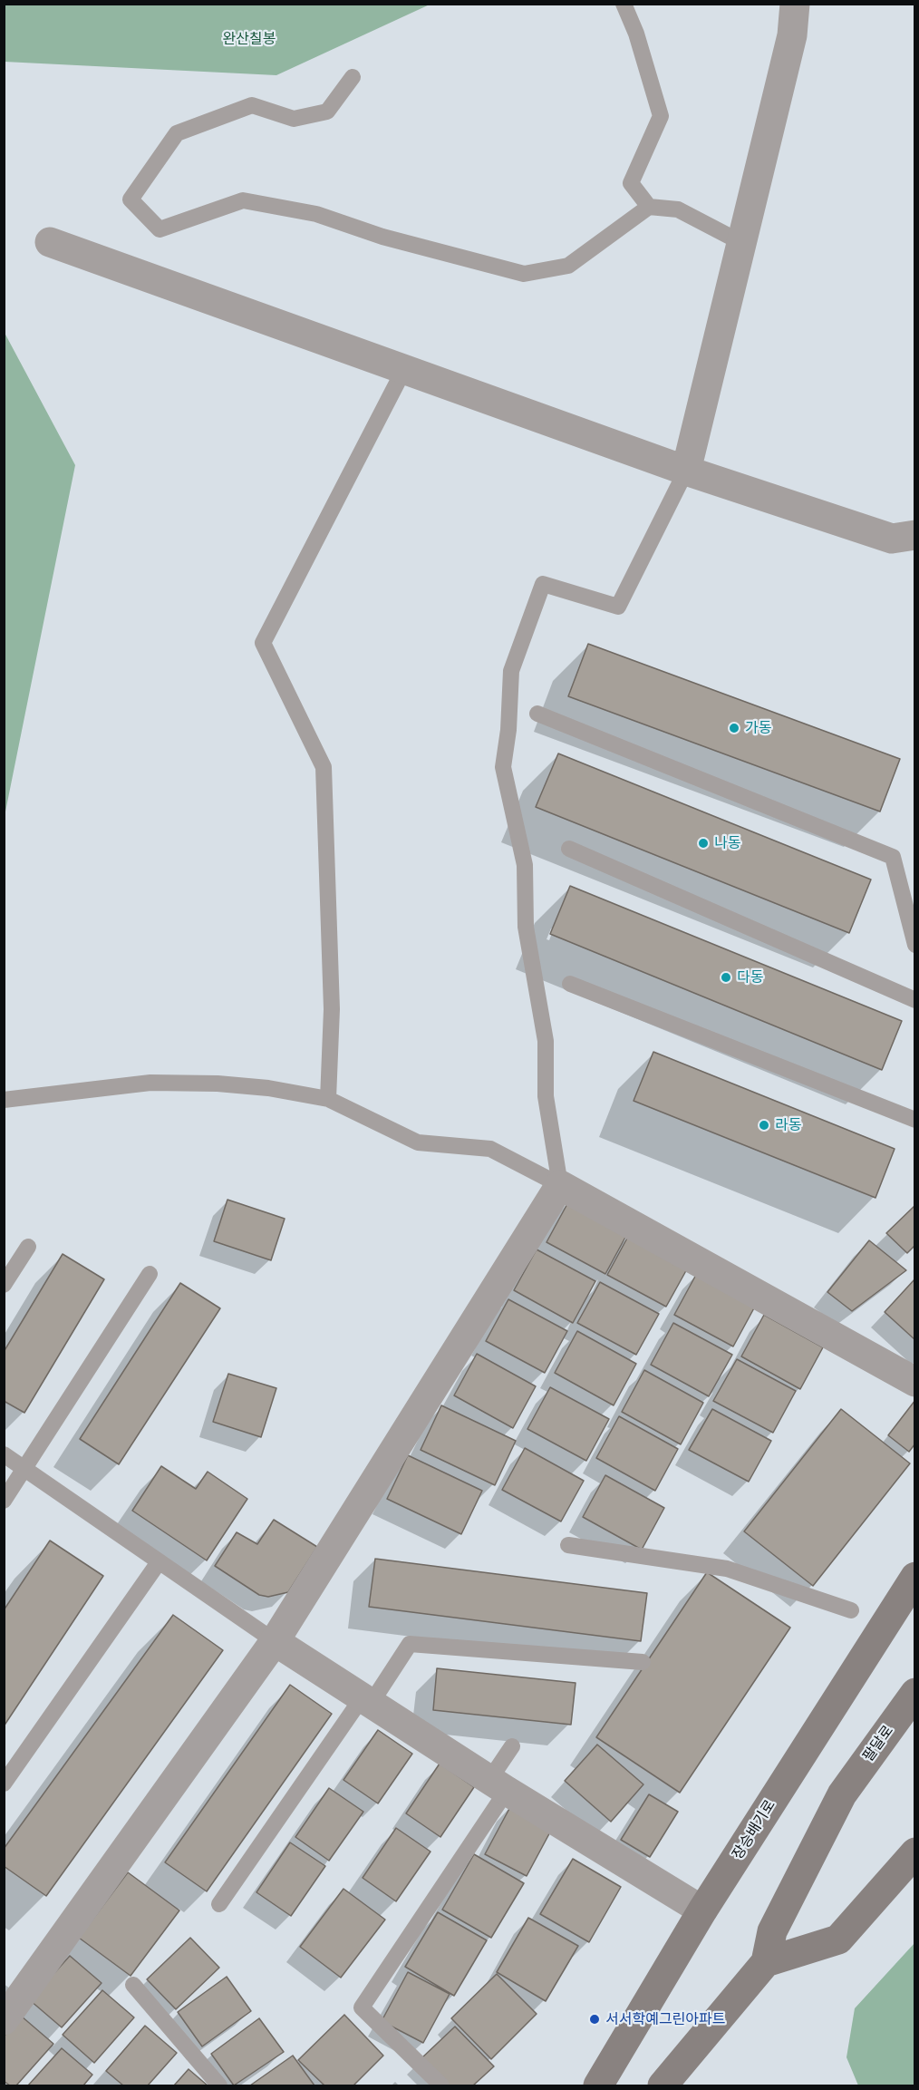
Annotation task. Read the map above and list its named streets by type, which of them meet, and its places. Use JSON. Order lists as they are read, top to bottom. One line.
{"streets":{"street":["팔달로","장승배기로"]},"parks":["완산칠봉"],"places":["가동","나동","다동","라동","서서학예그린아파트"]}
